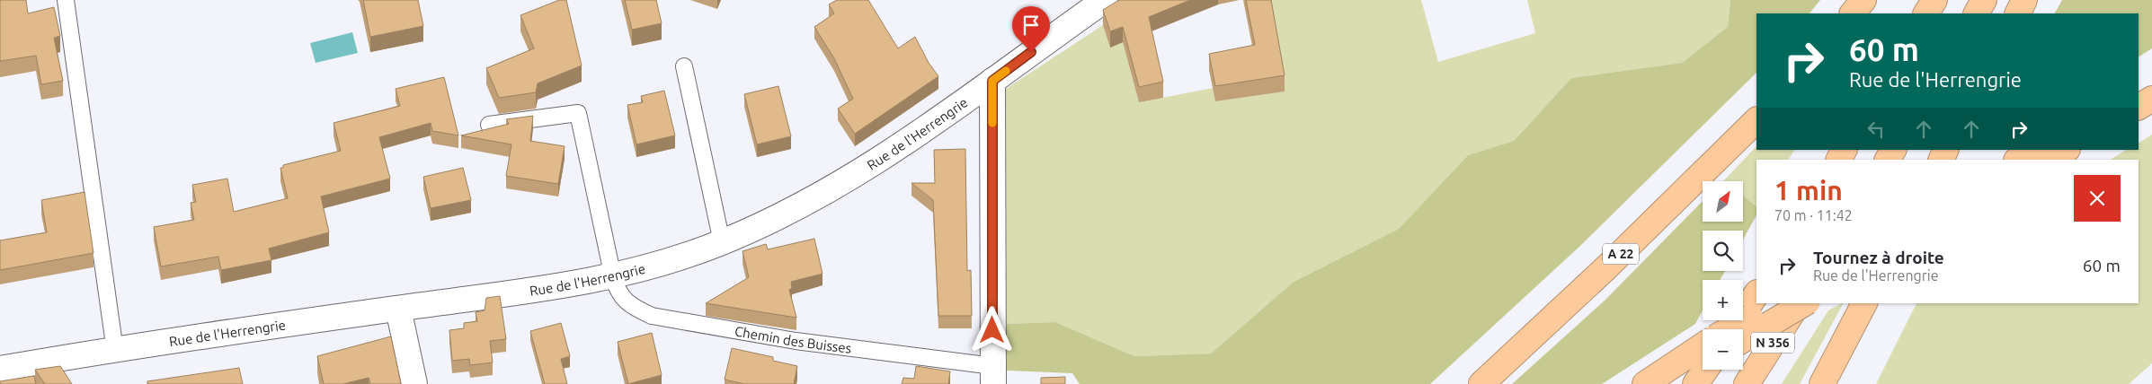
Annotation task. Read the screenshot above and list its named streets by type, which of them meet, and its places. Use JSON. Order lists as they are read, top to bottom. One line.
{"streets":{"highway":["A 22","N 356"],"street":["Rue de l'Herrengrie"],"lane":["Chemin des Buisses"]},"crossings":[["Rue de l'Herrengrie","Chemin des Buisses"]],"north":"top right","page":{"turn":["60 m","Rue de l'Herrengrie"],"heading":["1 min","70 m · 11:42"],"map_buttons":["+","−"],"list":[{"name":"Tournez à droite","note":"Rue de l'Herrengrie","value":"60 m"}]}}
